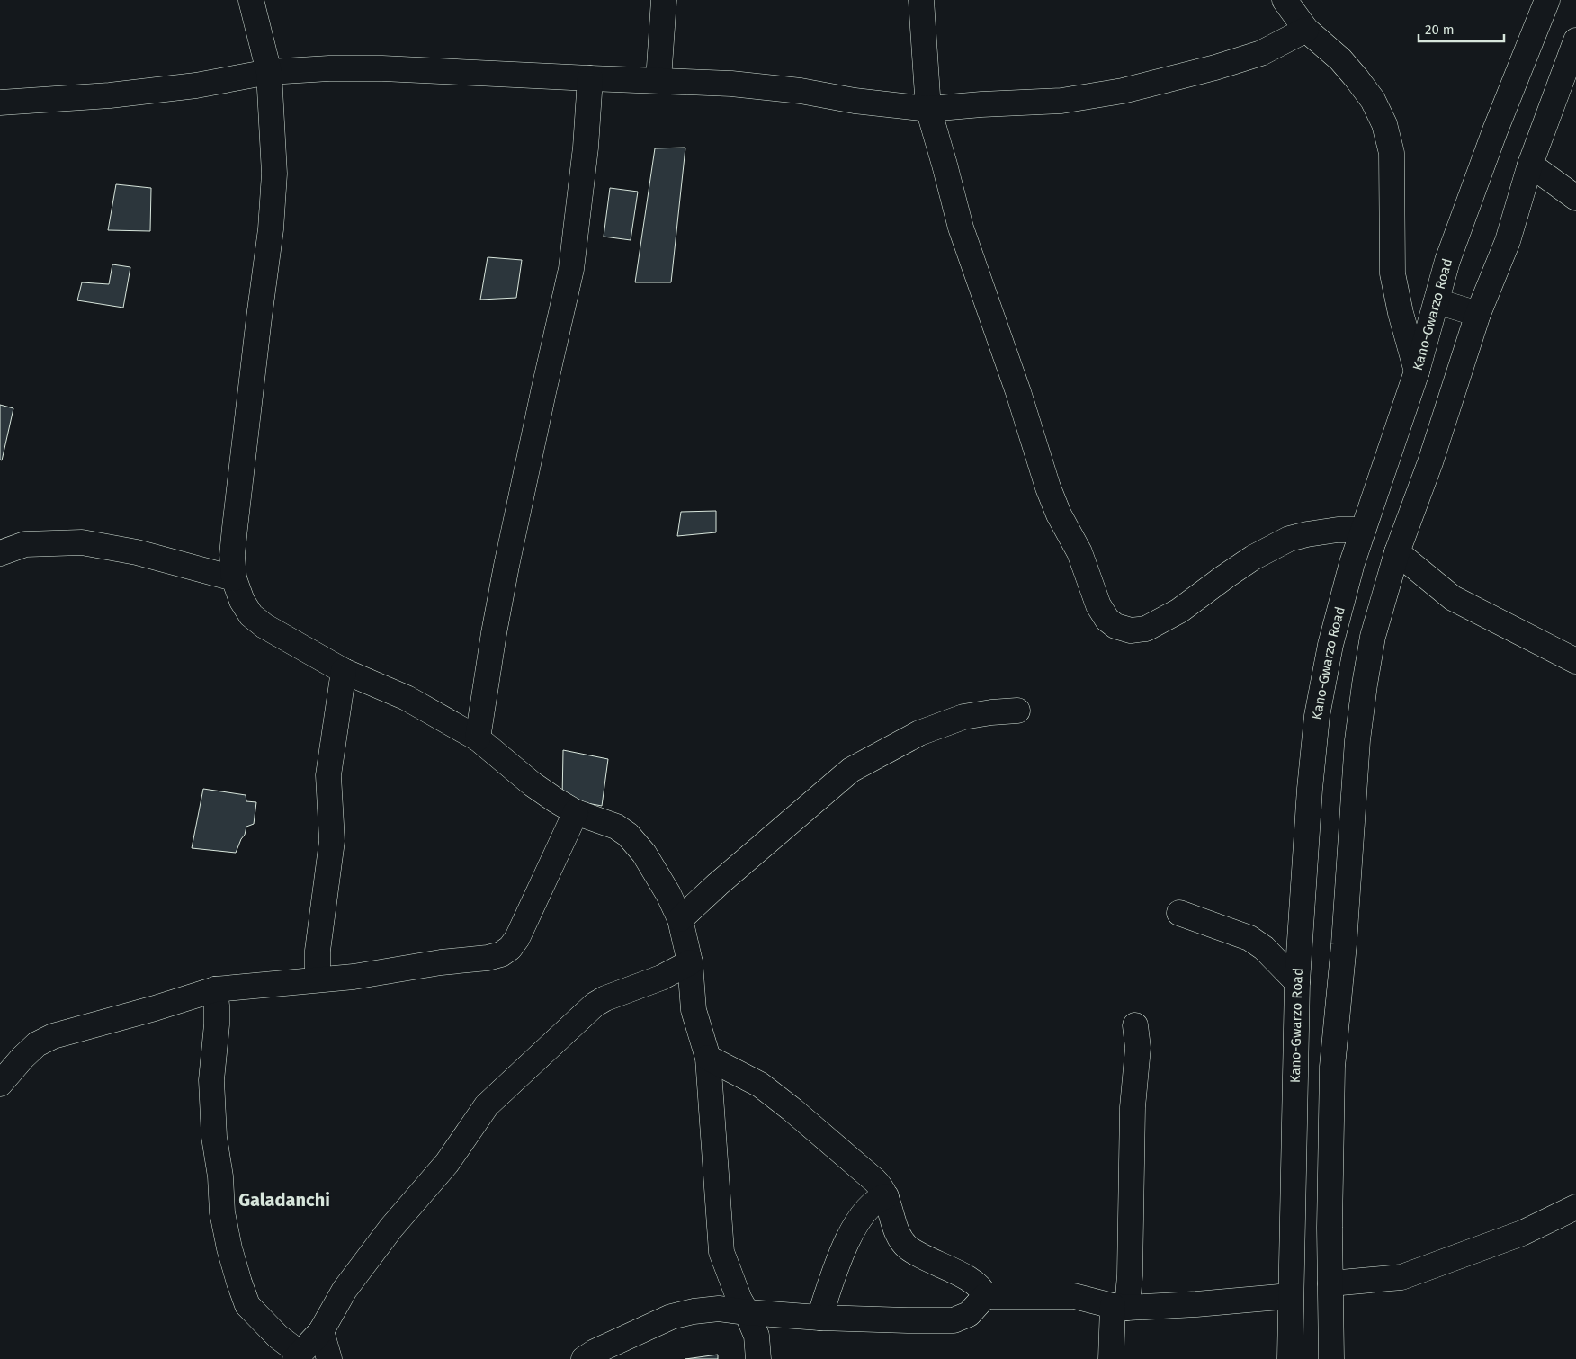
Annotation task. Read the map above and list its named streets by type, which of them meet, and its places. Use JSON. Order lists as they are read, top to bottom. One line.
{"streets":{"street":["Kano-Gwarzo Road"]},"districts":["Galadanchi"],"scale_bar":"20 m"}
